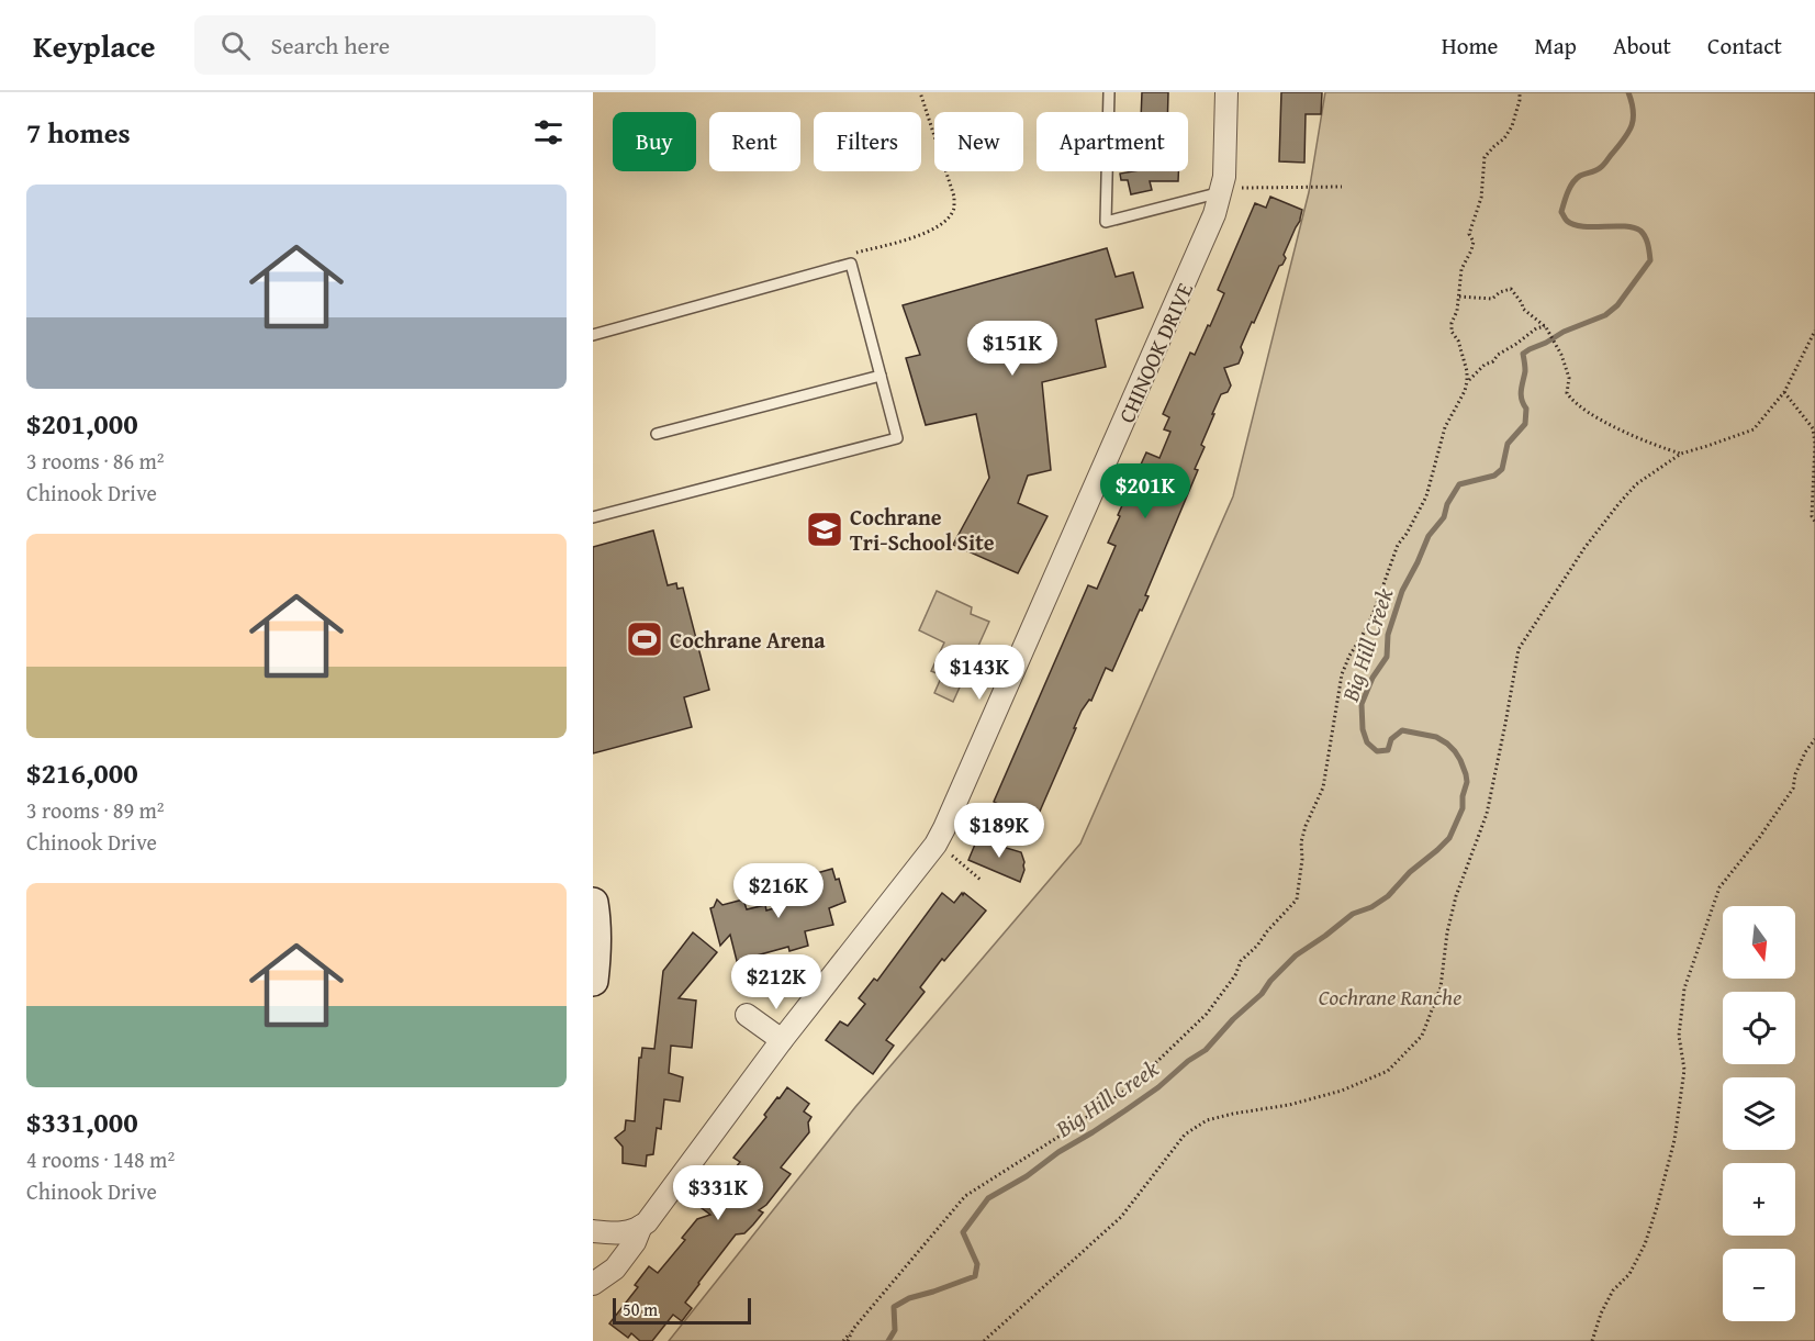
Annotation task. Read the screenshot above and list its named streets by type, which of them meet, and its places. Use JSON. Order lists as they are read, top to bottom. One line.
{"streets":{"street":["CHINOOK DRIVE"]},"water":["Big Hill Creek"],"parks":["Cochrane Ranche"],"places":{"school or university":["Cochrane Tri-School Site"],"sports":["Cochrane Arena"]},"scale_bar":"50 m","north":"bottom","page":{"header":"Keyplace","search":"Search here","nav":["Home","Map","About","Contact"],"heading":"7 homes","chip":["Buy","Rent","Filters","New","Apartment"],"list":[{"name":"$201,000","note":"3 rooms · 86 m² · Chinook Drive"},{"name":"$216,000","note":"3 rooms · 89 m² · Chinook Drive"},{"name":"$331,000","note":"4 rooms · 148 m² · Chinook Drive"}],"price":["$151K","$201K","$143K","$189K","$216K","$212K","$331K"],"map_buttons":["+","−"],"scale":"50 m"}}
